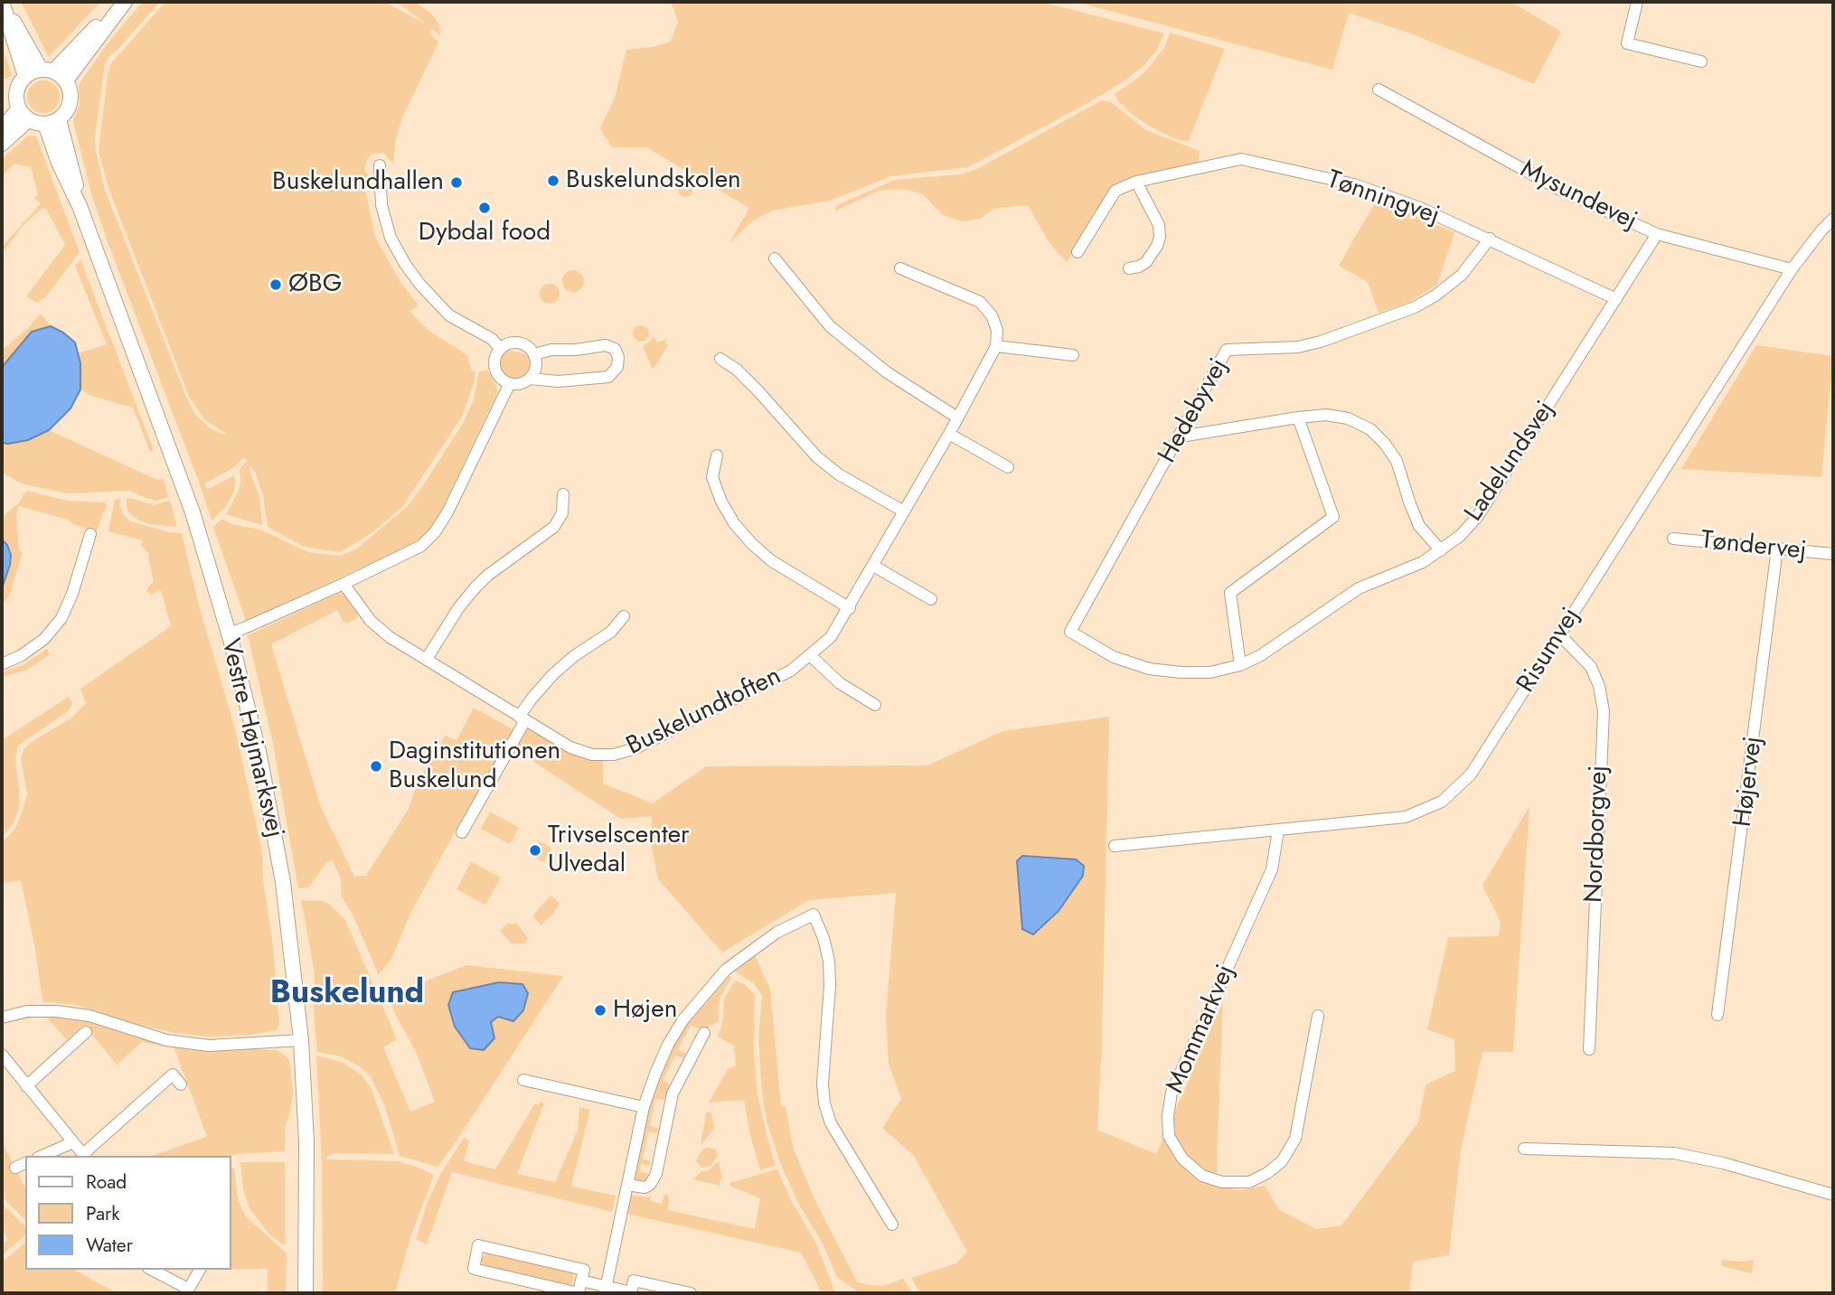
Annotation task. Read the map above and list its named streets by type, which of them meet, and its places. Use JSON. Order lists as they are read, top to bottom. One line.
{"streets":{"street":["Mysundevej","Tønningvej","Hedebyvej","Ladelundsvej","Tøndervej","Risumvej","Buskelundtoften","Vestre Højmarksvej","Højervej","Nordborgvej","Mommarkvej"]},"crossings":[["Mysundevej","Ladelundsvej"],["Mysundevej","Risumvej"],["Tønningvej","Hedebyvej"],["Tønningvej","Ladelundsvej"],["Hedebyvej","Ladelundsvej"],["Tøndervej","Højervej"],["Risumvej","Nordborgvej"],["Risumvej","Mommarkvej"]],"districts":["Buskelund"],"places":["Buskelundskolen","Buskelundhallen","Dybdal food","ØBG","Daginstitutionen Buskelund","Trivselscenter Ulvedal","Højen"],"legend":["Road","Park","Water"]}
